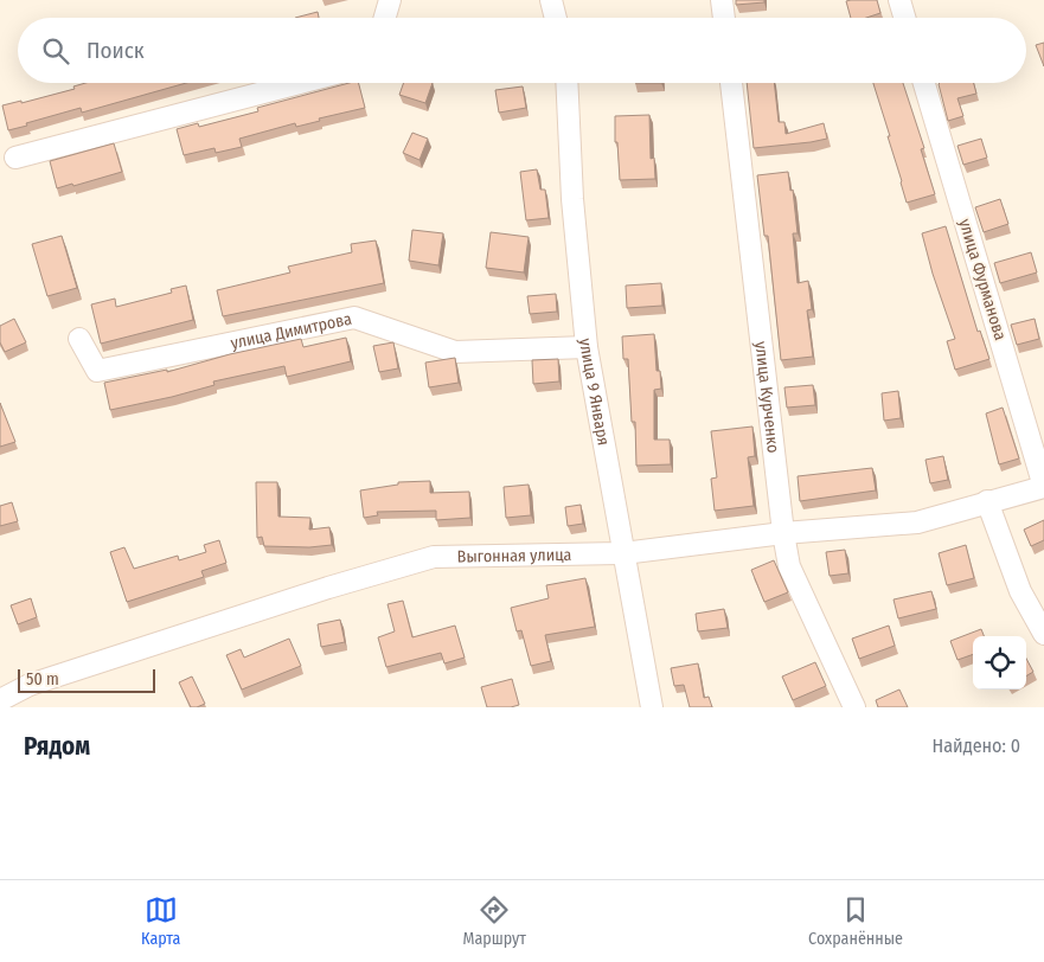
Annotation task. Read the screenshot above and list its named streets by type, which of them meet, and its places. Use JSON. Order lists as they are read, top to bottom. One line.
{"streets":{"street":["улица Фурманова","улица Димитрова","улица 9 Января","улица Курченко","Выгонная улица"]},"crossings":[["улица Фурманова","Выгонная улица"],["улица Димитрова","улица 9 Января"],["улица 9 Января","Выгонная улица"],["улица Курченко","Выгонная улица"]],"scale_bar":"50 m","page":{"search":"Поиск","scale":"50 m","heading":["Рядом","Найдено: 0"],"nav":["Карта","Маршрут","Сохранённые"]}}
